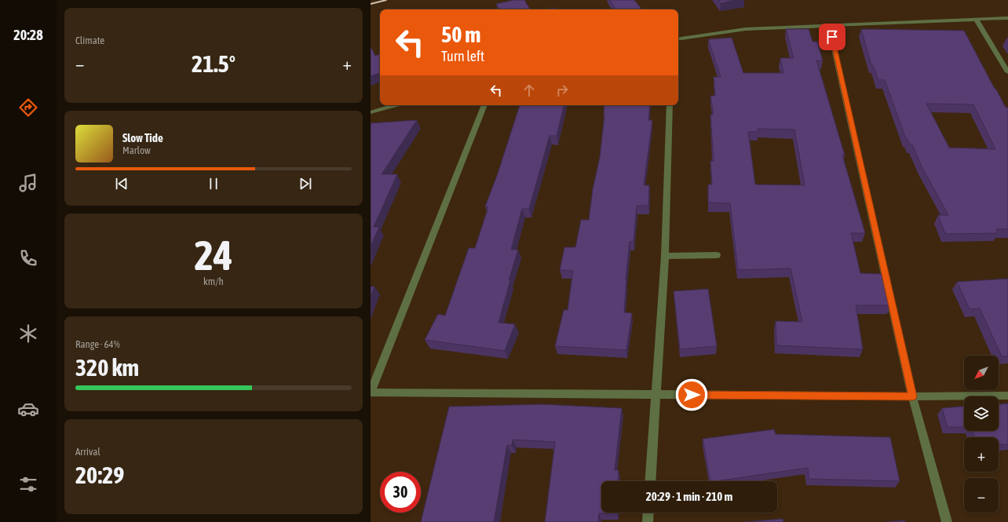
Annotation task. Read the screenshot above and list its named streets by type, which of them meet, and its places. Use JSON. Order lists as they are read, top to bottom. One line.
{"north":"bottom left","page":{"tabs":"20:28","tile":["Climate",["24","km/h"],["Range · 64%","320 km"],["Arrival","20:29"]],"turn":["50 m","Turn left"],"heat":["−","21.5°","+"],"song":["Slow Tide","Marlow"],"map_buttons":["+","−"],"limit":"30","trip":"20:29 · 1 min · 210 m"}}
